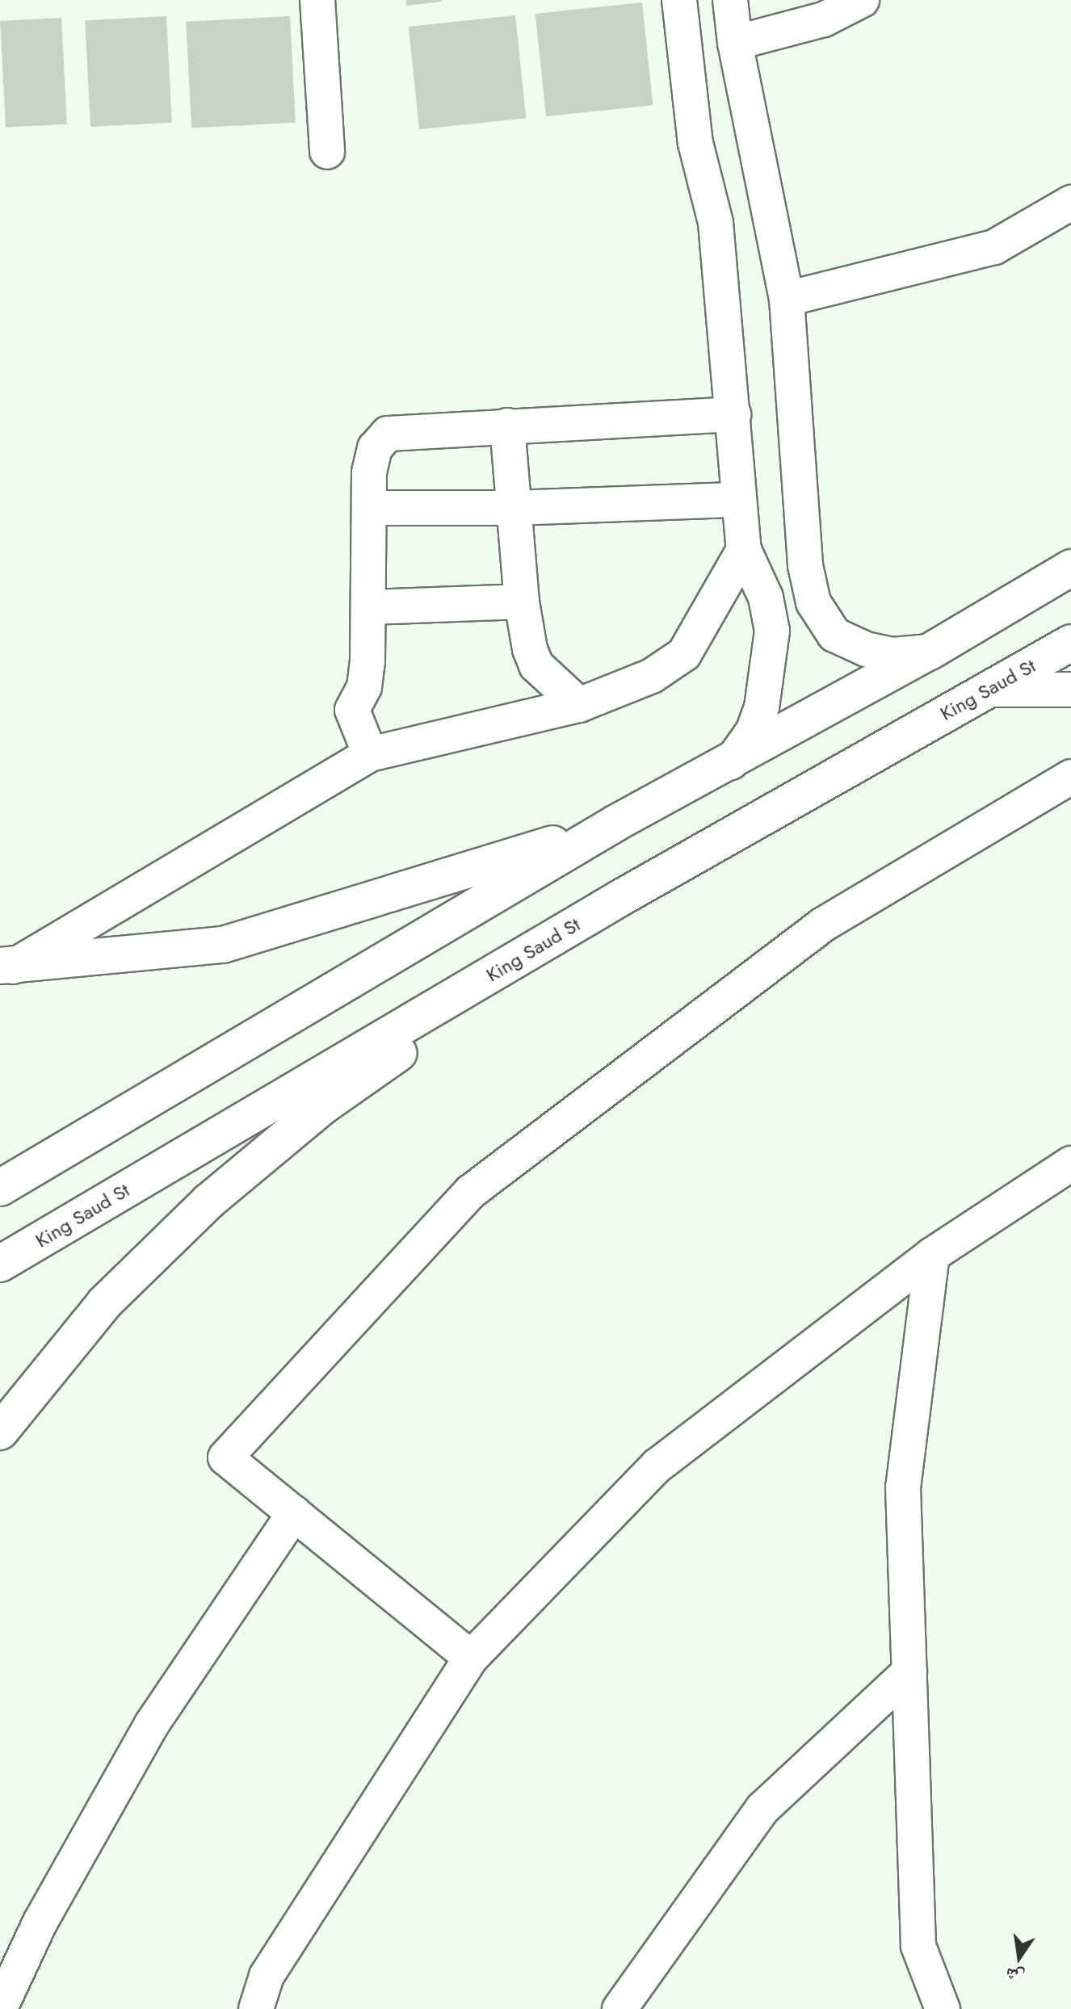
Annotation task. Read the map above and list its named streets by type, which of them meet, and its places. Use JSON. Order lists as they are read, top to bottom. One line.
{"streets":{"main road":["King Saud St"]},"north":"bottom"}
